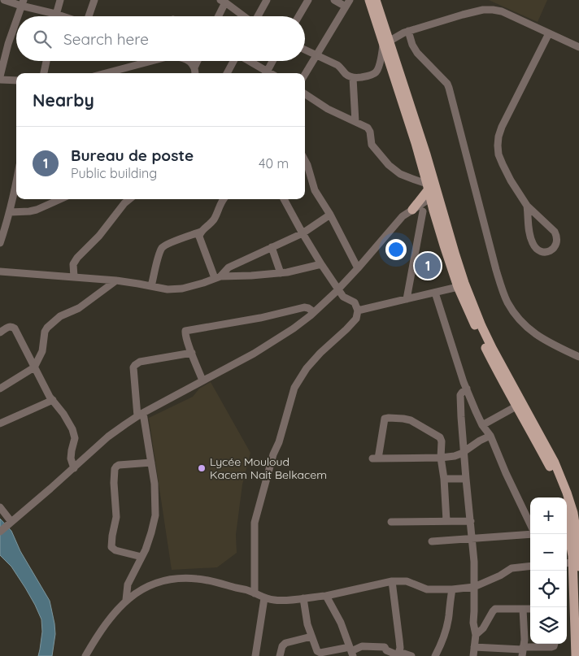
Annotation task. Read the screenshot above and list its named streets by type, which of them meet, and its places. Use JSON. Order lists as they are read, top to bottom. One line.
{"places":["Lycée Mouloud Kacem Nait Belkacem"],"page":{"search":"Search here","heading":"Nearby","list":[{"mark":"1","name":"Bureau de poste","note":"Public building","value":"40 m"}],"pins":"1","map_buttons":["+","−"]}}
